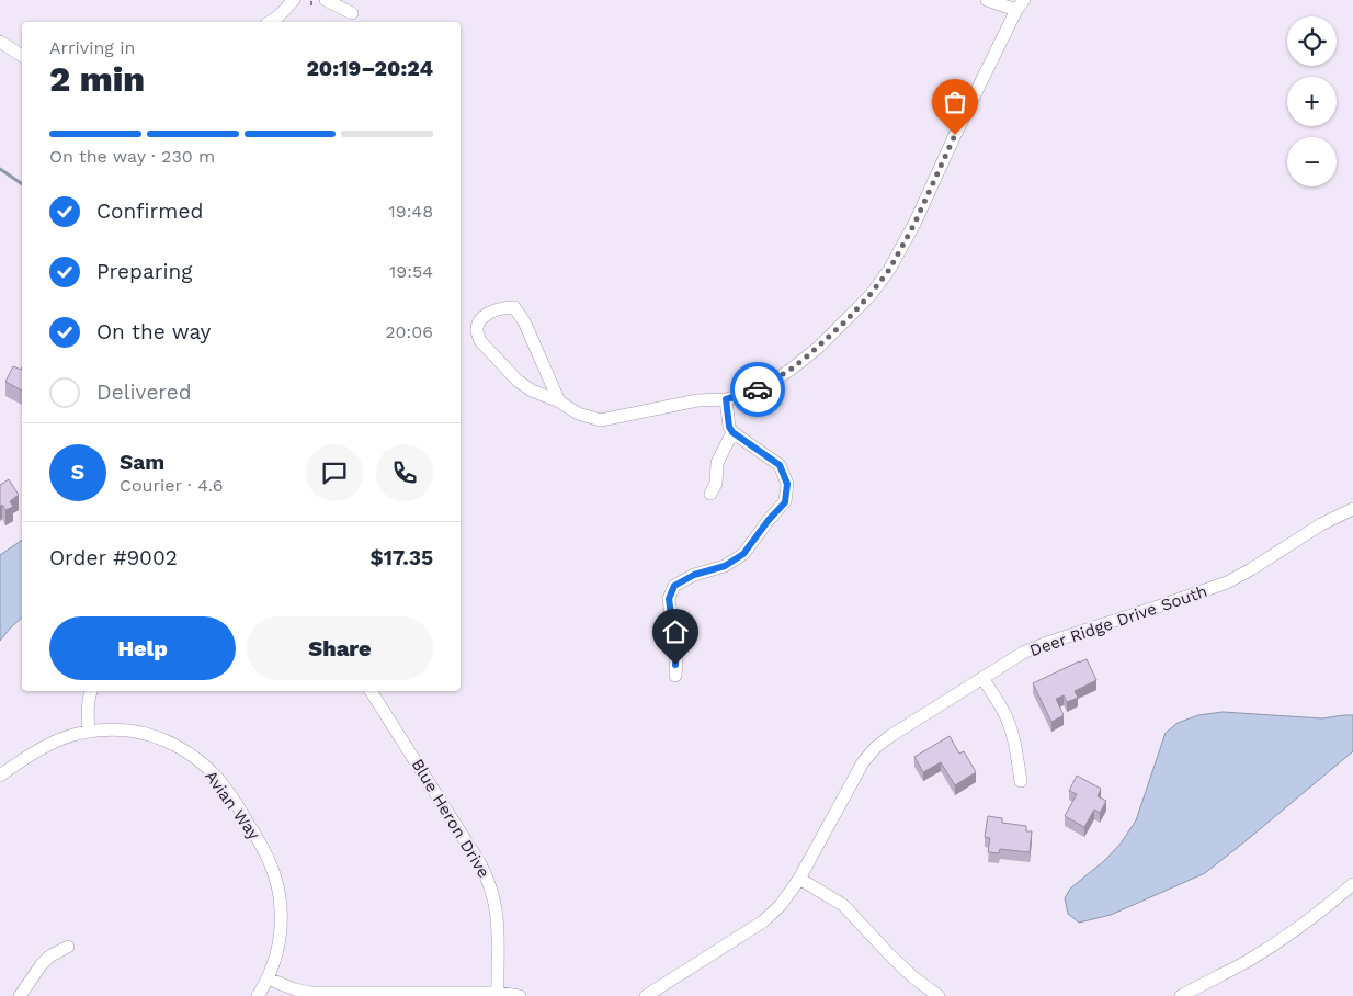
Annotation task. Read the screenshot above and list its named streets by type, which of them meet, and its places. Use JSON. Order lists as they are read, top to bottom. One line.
{"streets":{"street":["Deer Ridge Drive South","Avian Way","Blue Heron Drive"]},"page":{"map_buttons":["+","−"],"heading":["2 min","Arriving in","20:19–20:24"],"panel":["Sam","Courier · 4.6","Order #9002","$17.35"],"bar":"On the way · 230 m","list":[["Confirmed","19:48"],["Preparing","19:54"],["On the way","20:06"],"Delivered"],"round":"S","buttons":["Help","Share"]}}
